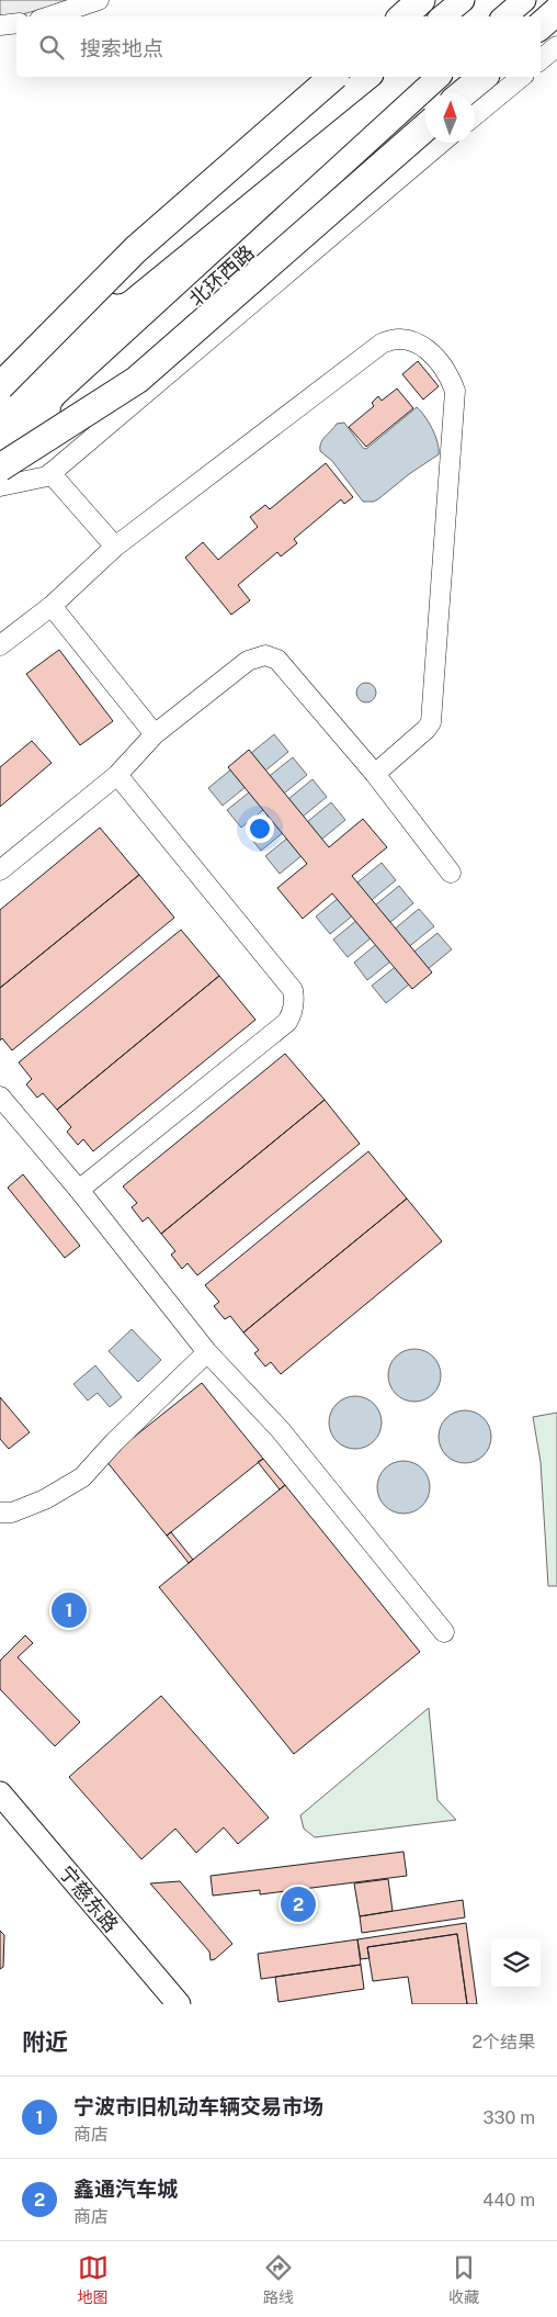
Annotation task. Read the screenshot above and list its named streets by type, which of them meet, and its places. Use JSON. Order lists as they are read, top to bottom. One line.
{"streets":{"main road":["北环西路","宁慈东路"]},"north":"top","page":{"search":"搜索地点","pins":["1","2"],"heading":["附近","2个结果"],"list":[{"mark":"1","name":"宁波市旧机动车辆交易市场","note":"商店","value":"330 m"},{"mark":"2","name":"鑫通汽车城","note":"商店","value":"440 m"}],"nav":["地图","路线","收藏"]}}
